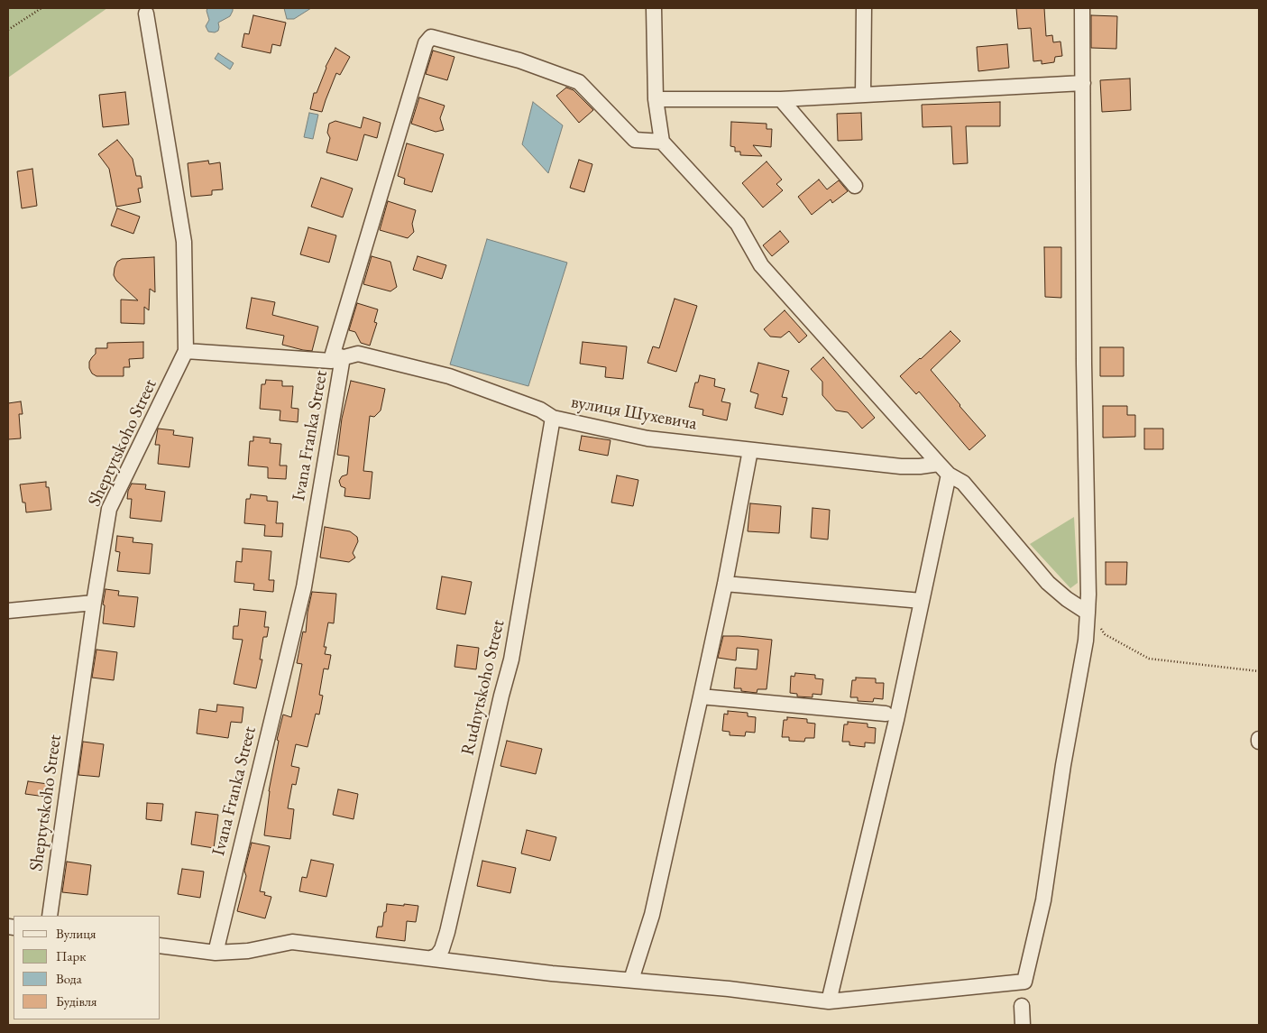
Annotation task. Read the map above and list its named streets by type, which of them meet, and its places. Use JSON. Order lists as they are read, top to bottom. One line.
{"streets":{"street":["вулиця Шухевича","Ivana Franka Street","Sheptytskoho Street","Rudnytskoho Street"]},"crossings":[["вулиця Шухевича","Ivana Franka Street"],["вулиця Шухевича","Sheptytskoho Street"],["вулиця Шухевича","Rudnytskoho Street"]],"legend":["Вулиця","Парк","Вода","Будівля"]}
